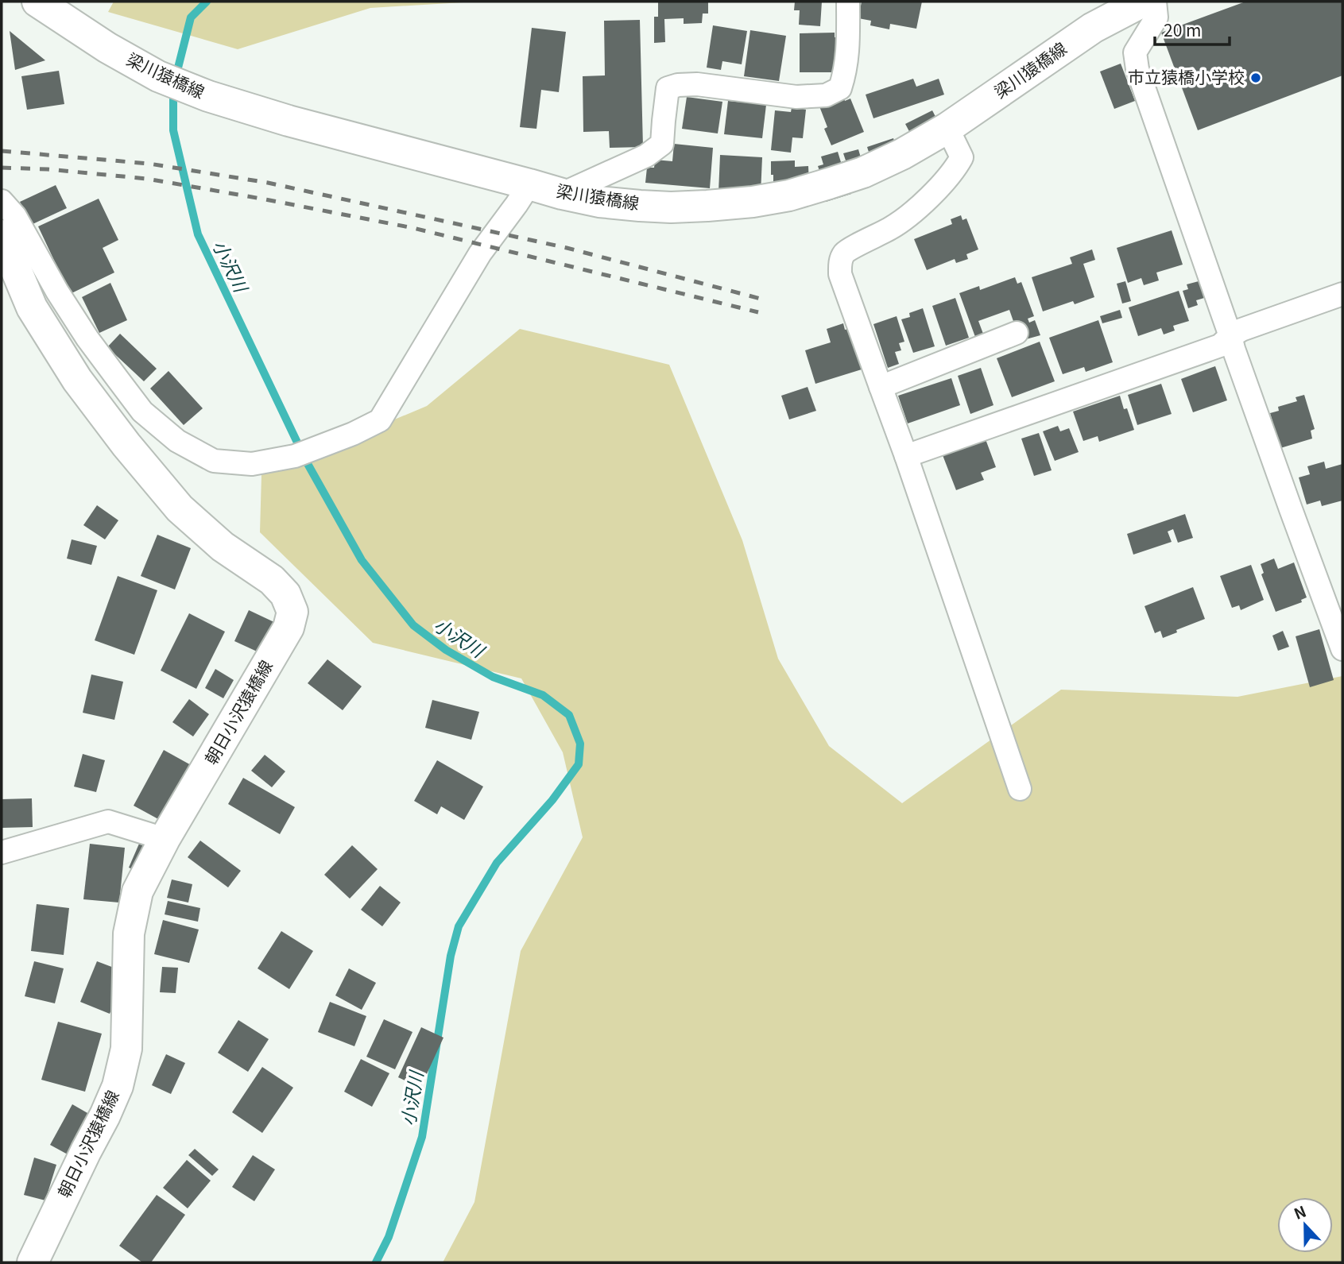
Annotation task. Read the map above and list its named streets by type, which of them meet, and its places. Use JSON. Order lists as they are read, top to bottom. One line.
{"streets":{"main road":["梁川猿橋線","朝日小沢猿橋線"]},"water":["小沢川"],"places":["市立猿橋小学校"],"scale_bar":"20 m","north":"top"}
